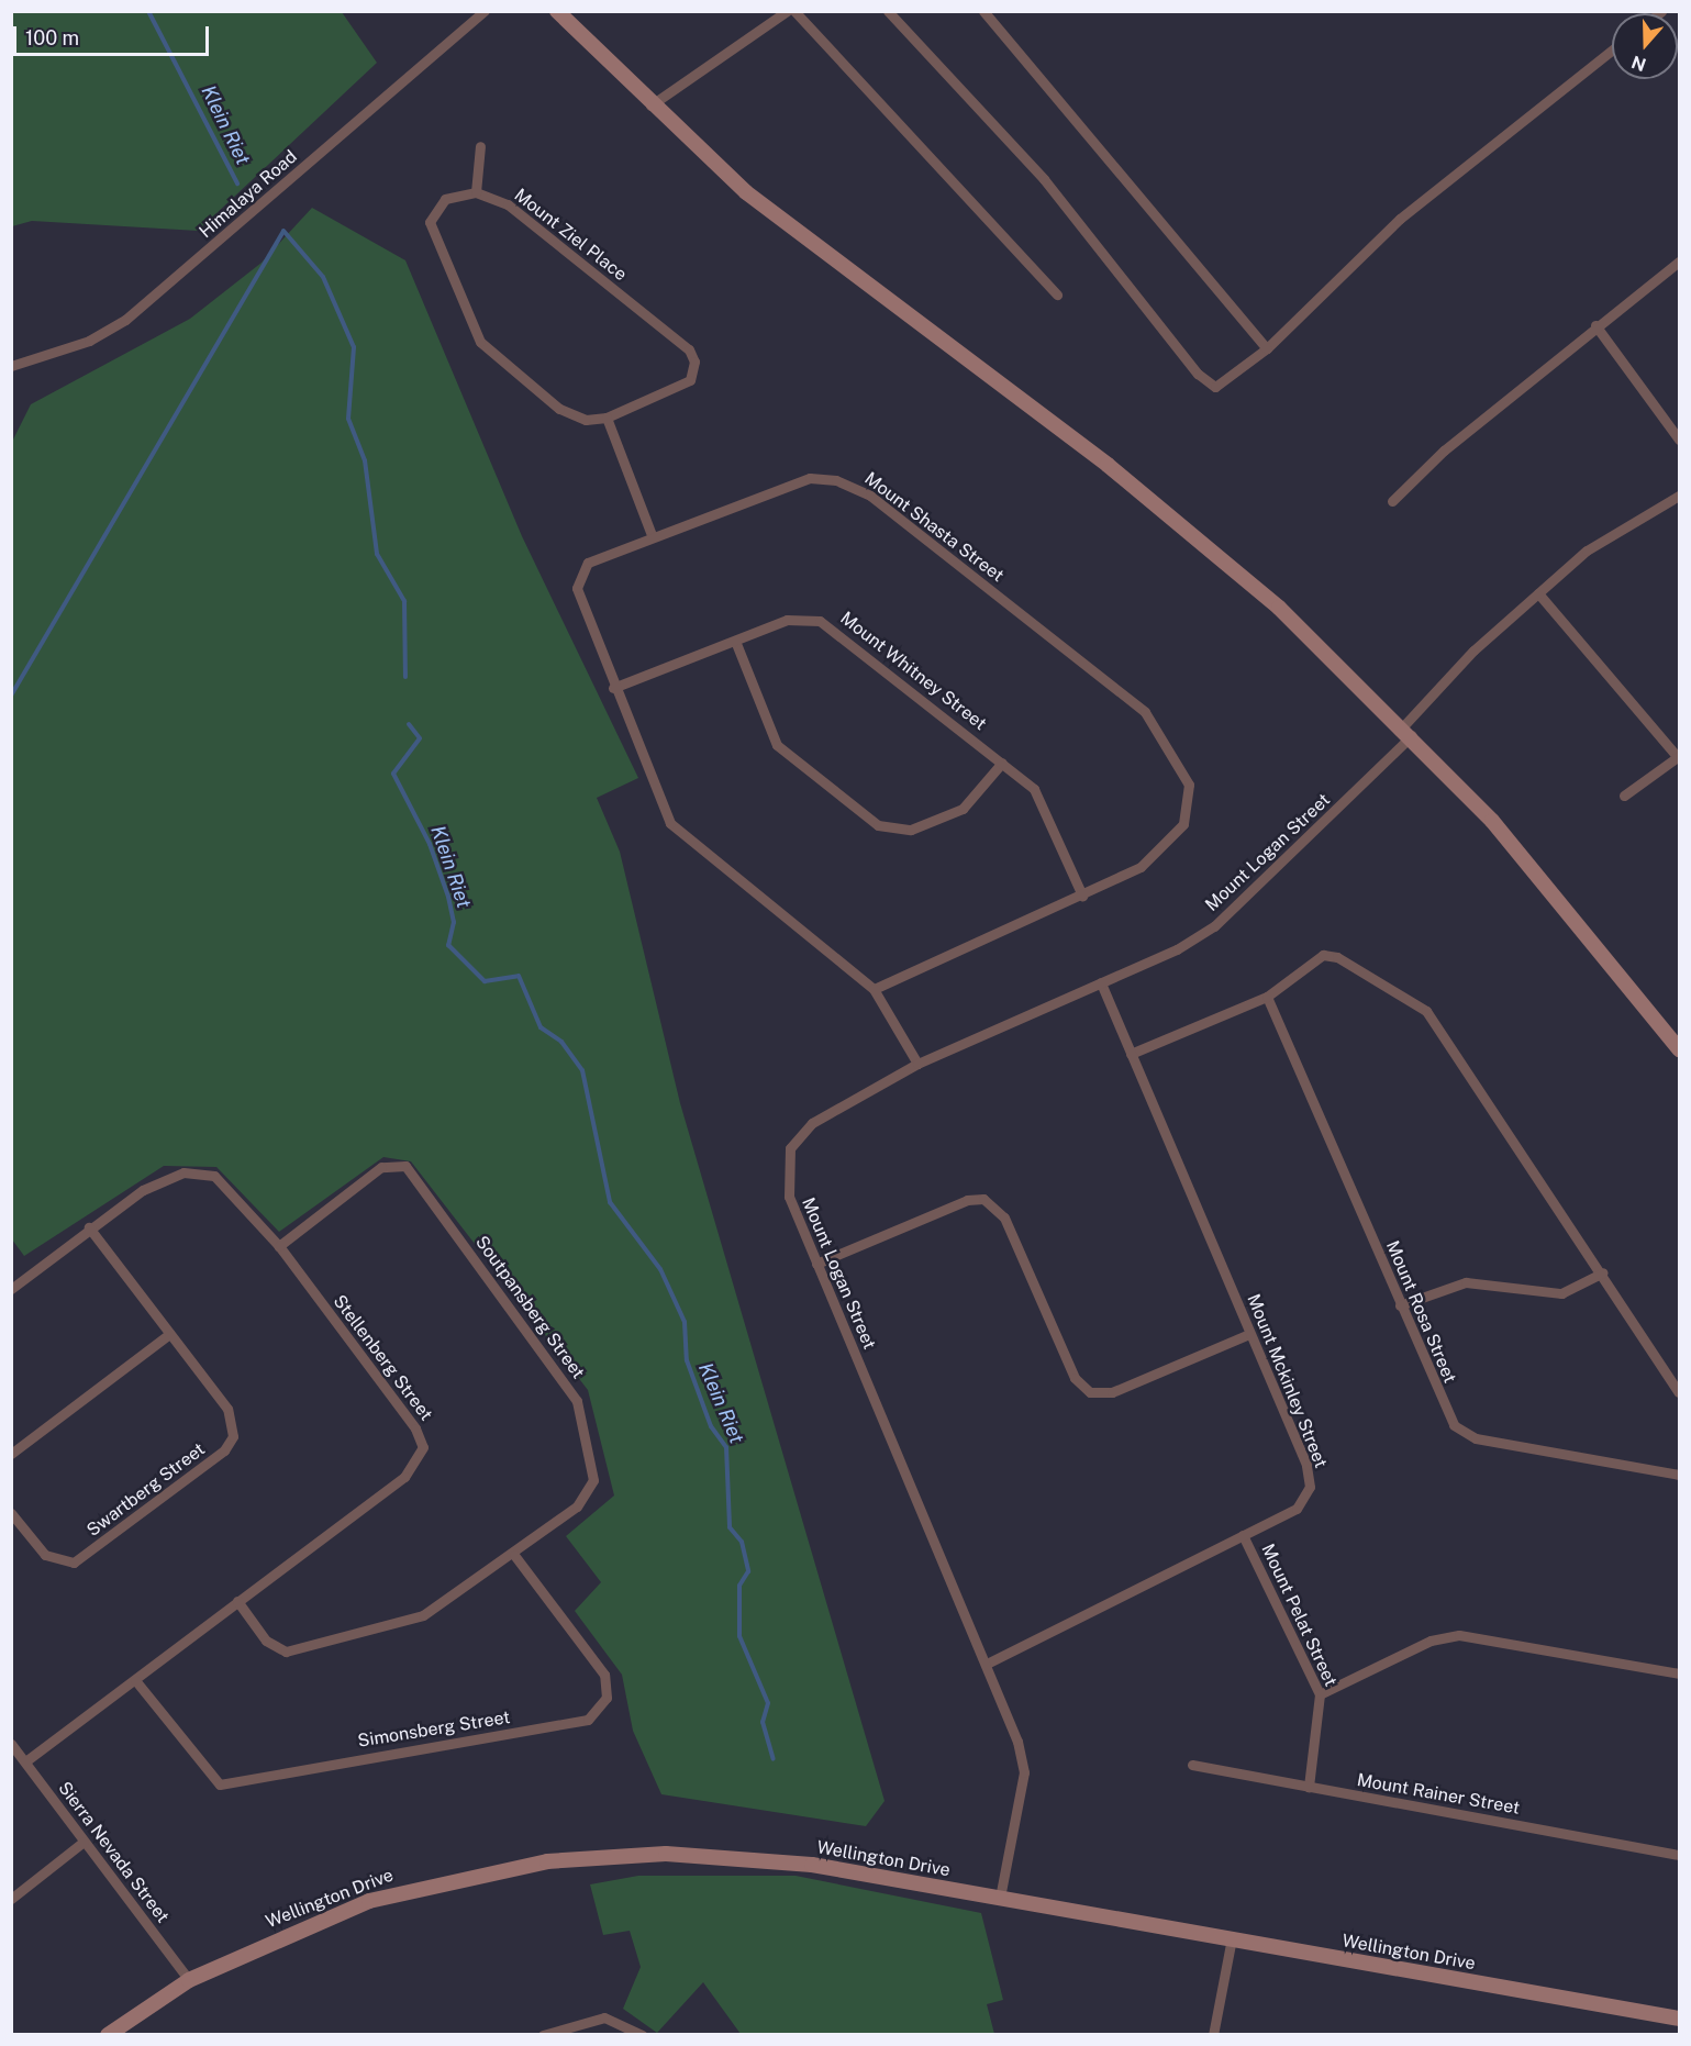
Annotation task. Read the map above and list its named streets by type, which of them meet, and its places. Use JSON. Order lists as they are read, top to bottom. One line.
{"streets":{"street":["Himalaya Road","Mount Ziel Place","Mount Shasta Street","Mount Whitney Street","Mount Logan Street","Soutpansberg Street","Mount Rosa Street","Stellenberg Street","Mount Mckinley Street","Swartberg Street","Mount Pelat Street","Simonsberg Street","Mount Rainer Street","Sierra Nevada Street","Wellington Drive"]},"crossings":[["Mount Shasta Street","Mount Whitney Street"],["Mount Shasta Street","Mount Logan Street"],["Mount Logan Street","Mount Mckinley Street"],["Mount Logan Street","Wellington Drive"],["Soutpansberg Street","Stellenberg Street"],["Soutpansberg Street","Simonsberg Street"],["Stellenberg Street","Swartberg Street"],["Stellenberg Street","Simonsberg Street"],["Stellenberg Street","Sierra Nevada Street"],["Mount Mckinley Street","Mount Pelat Street"],["Mount Pelat Street","Mount Rainer Street"],["Sierra Nevada Street","Wellington Drive"]],"water":["Klein Riet"],"scale_bar":"100 m","north":"bottom"}
